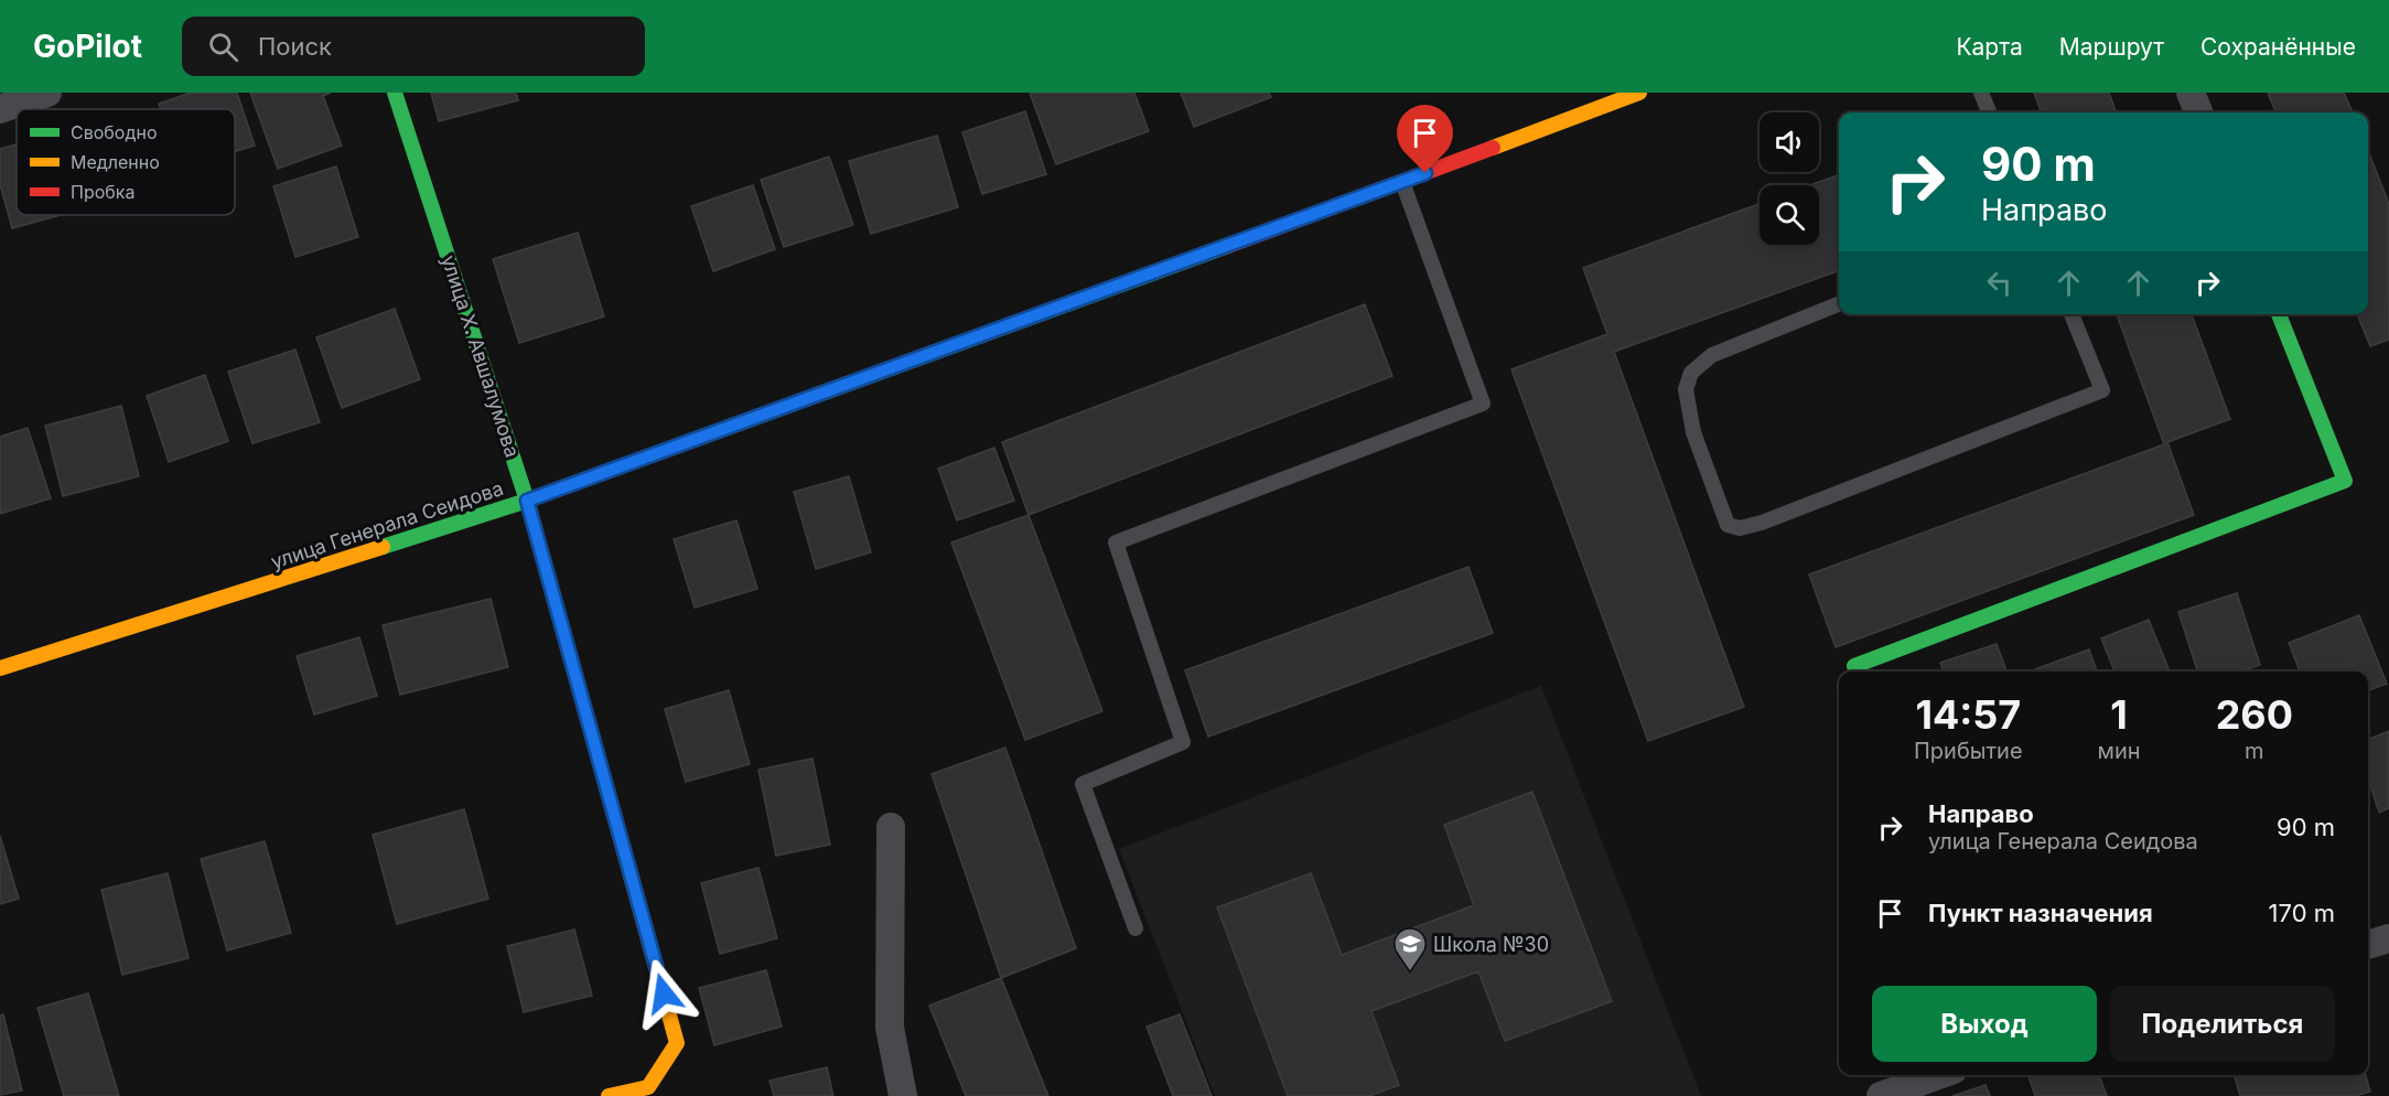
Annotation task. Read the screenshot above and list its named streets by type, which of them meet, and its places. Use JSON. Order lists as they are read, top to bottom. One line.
{"streets":{"street":["улица Х. Авшалумова","улица Генерала Сеидова"]},"crossings":[["улица Х. Авшалумова","улица Генерала Сеидова"]],"places":{"school or university":["Школа №30"]},"legend":["Свободно","Медленно","Пробка"],"page":{"header":"GoPilot","search":"Поиск","nav":["Карта","Маршрут","Сохранённые"],"turn":["90 m","Направо"],"eta":["14:57","Прибытие","1","мин","260","m"],"list":[{"name":"Направо","note":"улица Генерала Сеидова","value":"90 m"},{"name":"Пункт назначения","value":"170 m"}],"buttons":["Выход","Поделиться"]}}
